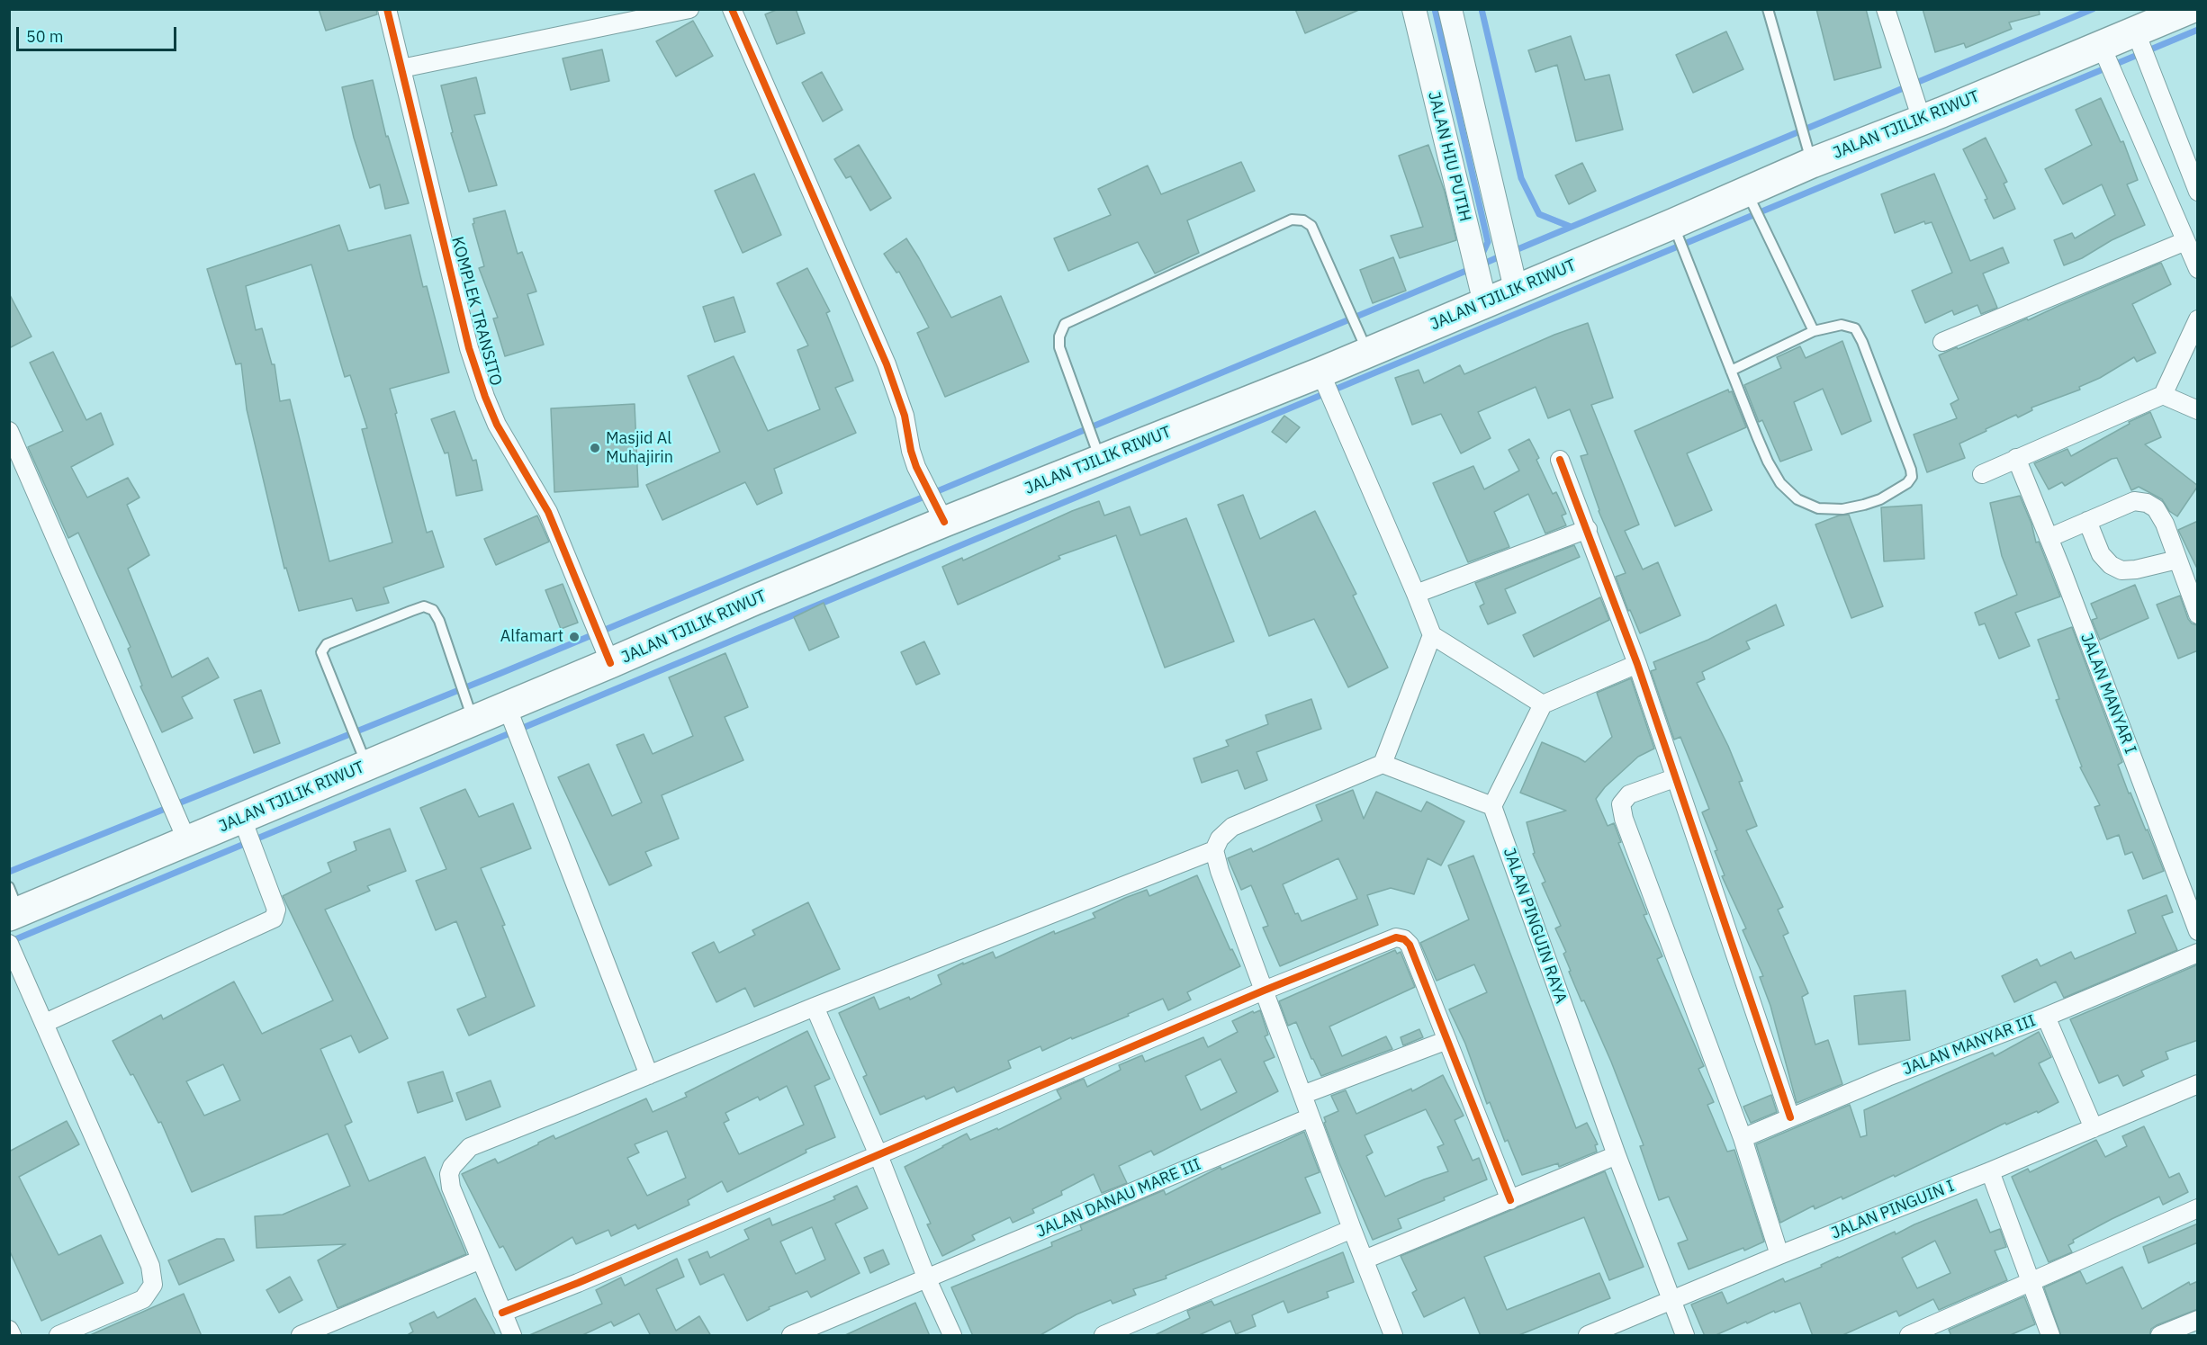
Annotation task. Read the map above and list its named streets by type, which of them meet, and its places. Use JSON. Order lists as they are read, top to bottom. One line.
{"streets":{"highway":["JALAN TJILIK RIWUT"],"street":["JALAN HIU PUTIH","KOMPLEK TRANSITO","JALAN MANYAR I","JALAN PINGUIN RAYA","JALAN MANYAR III","JALAN DANAU MARE III","JALAN PINGUIN I"]},"crossings":[["JALAN TJILIK RIWUT","JALAN HIU PUTIH"],["JALAN TJILIK RIWUT","KOMPLEK TRANSITO"],["JALAN PINGUIN RAYA","JALAN PINGUIN I"]],"places":["Masjid Al Muhajirin","Alfamart"],"scale_bar":"50 m"}
